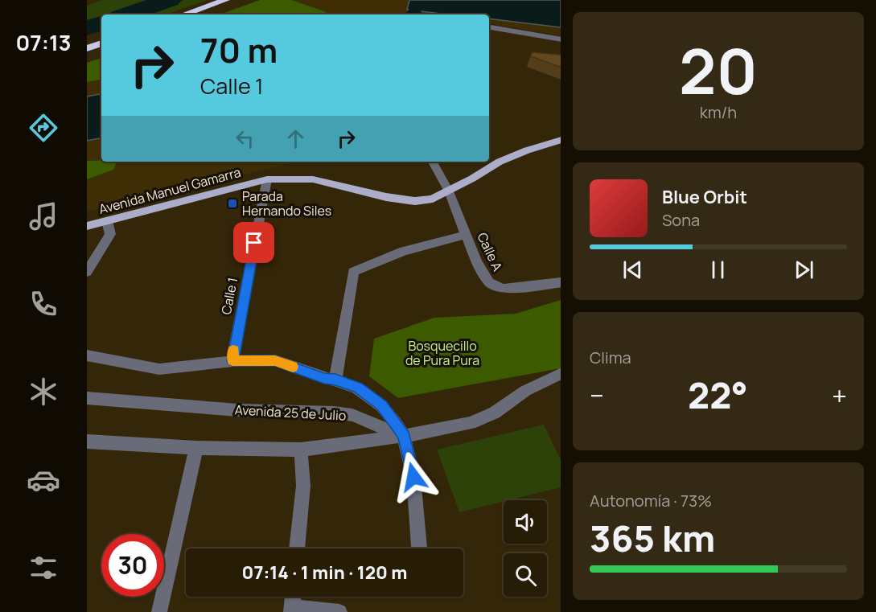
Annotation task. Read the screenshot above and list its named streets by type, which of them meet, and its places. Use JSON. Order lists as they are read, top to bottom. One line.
{"streets":{"main road":["Avenida Manuel Gamarra"],"street":["Calle A","Calle 1","Avenida 25 de Julio"]},"crossings":[["Avenida Manuel Gamarra","Calle A"],["Avenida Manuel Gamarra","Calle 1"]],"parks":["Bosquecillo de Pura Pura"],"places":{"transit":["Parada Hernando Siles"]},"page":{"tabs":"07:13","tile":[["20","km/h"],"Clima",["Autonomía · 73%","365 km"]],"turn":["70 m","Calle 1"],"song":["Blue Orbit","Sona"],"heat":["−","22°","+"],"limit":"30","trip":"07:14 · 1 min · 120 m"}}
